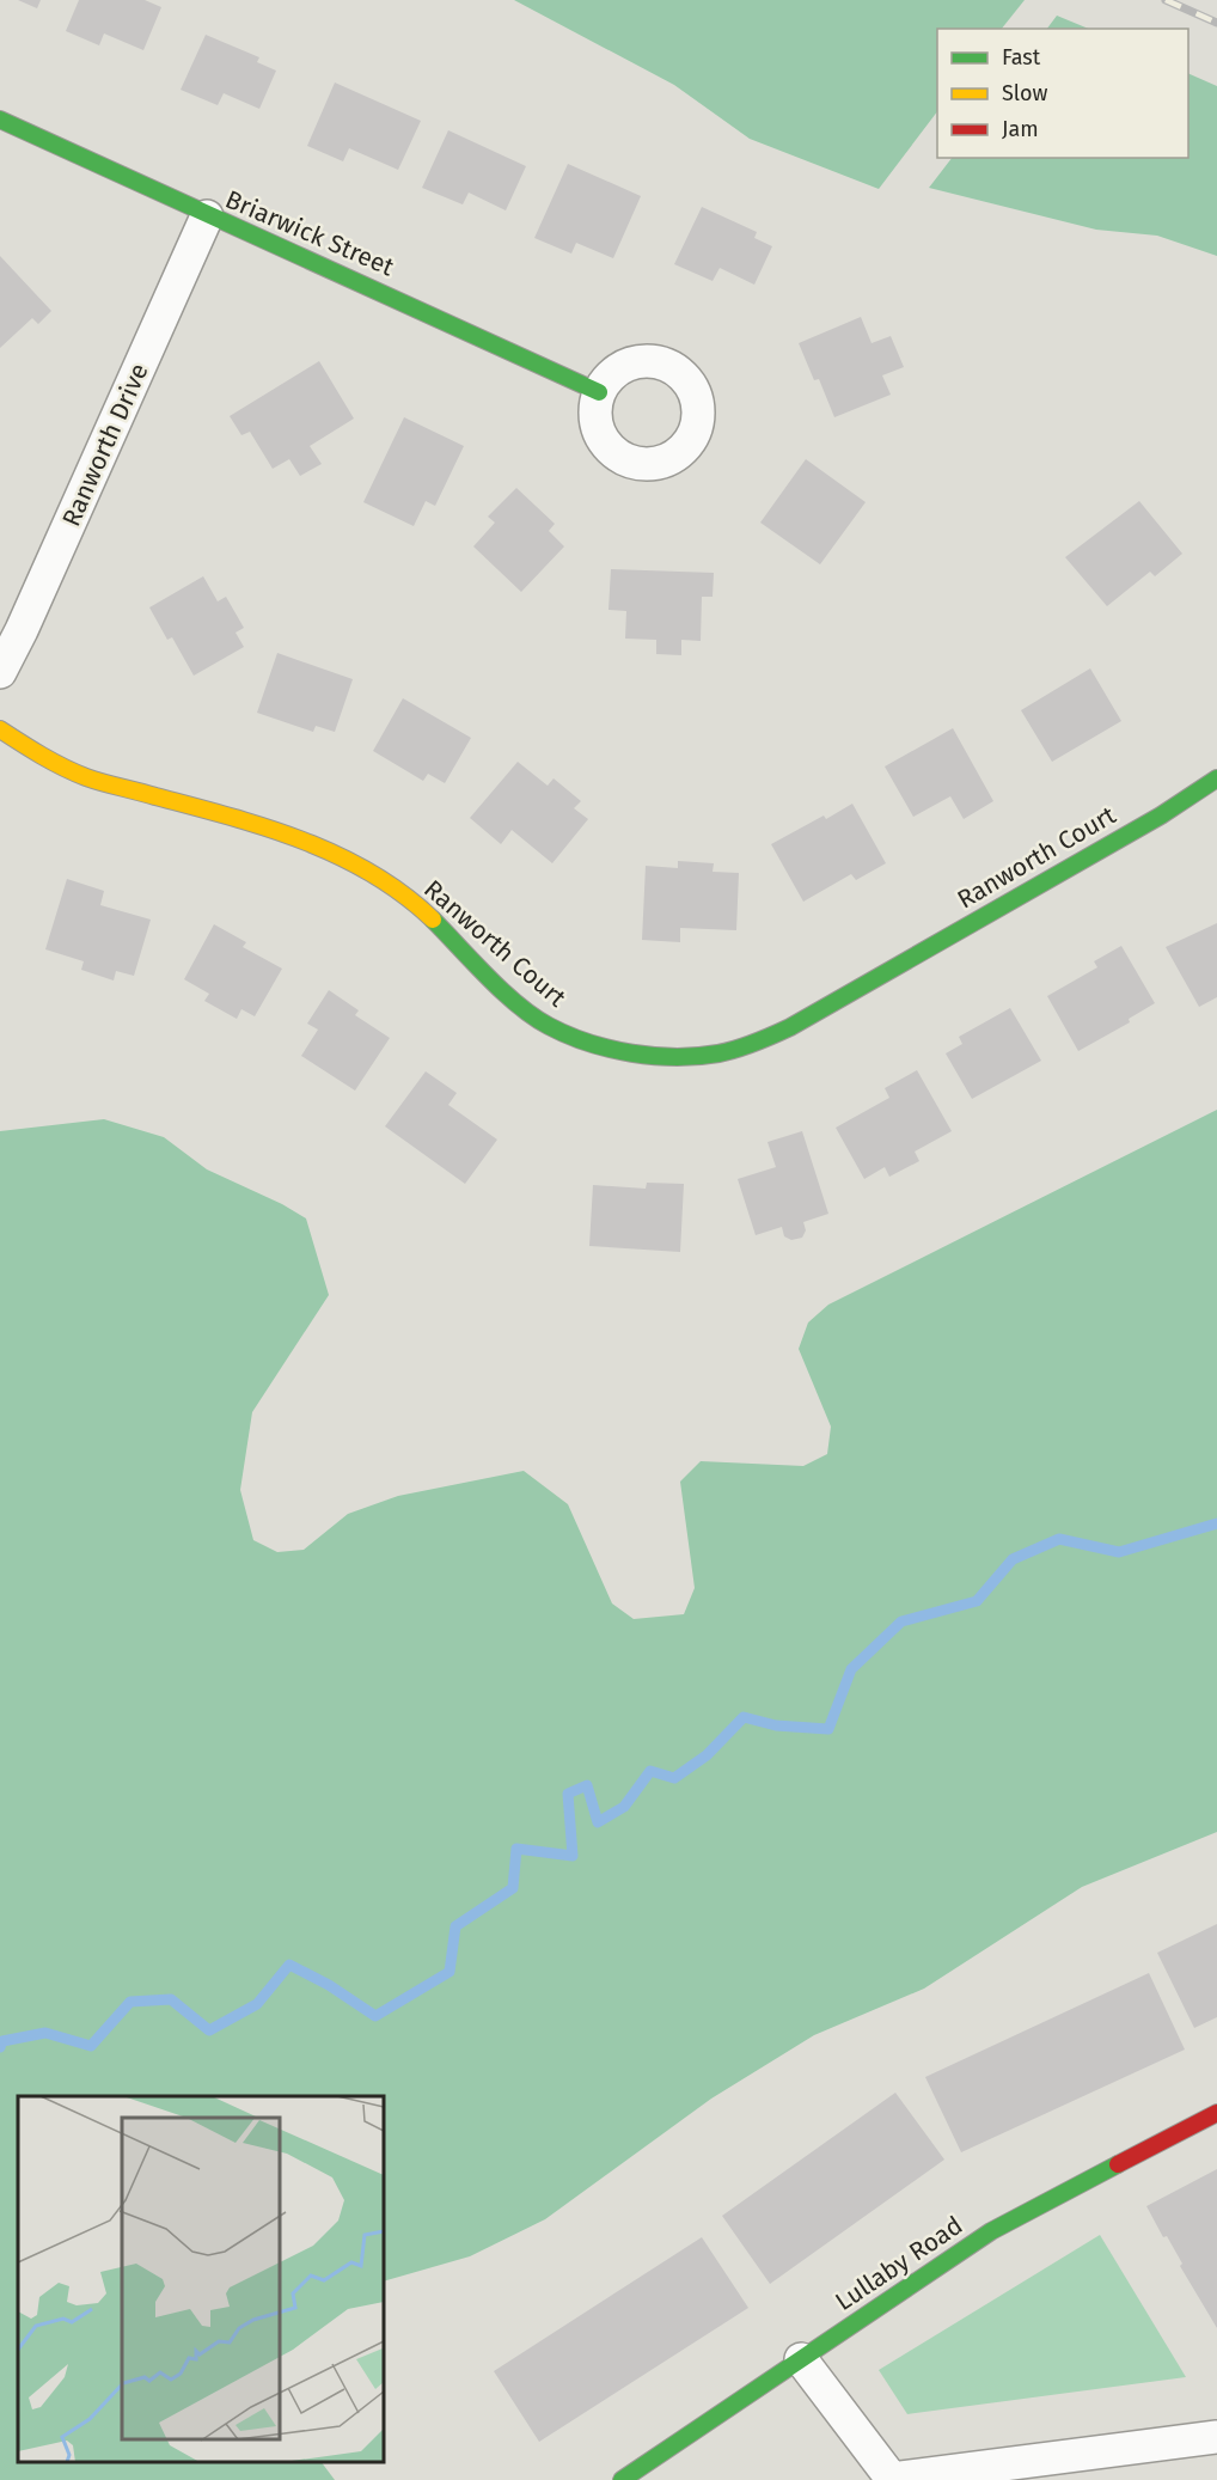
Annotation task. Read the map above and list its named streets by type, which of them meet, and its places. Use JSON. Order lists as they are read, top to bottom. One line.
{"streets":{"street":["Briarwick Street","Ranworth Drive","Ranworth Court","Lullaby Road"]},"crossings":[["Briarwick Street","Ranworth Drive"]],"legend":["Fast","Slow","Jam"]}
